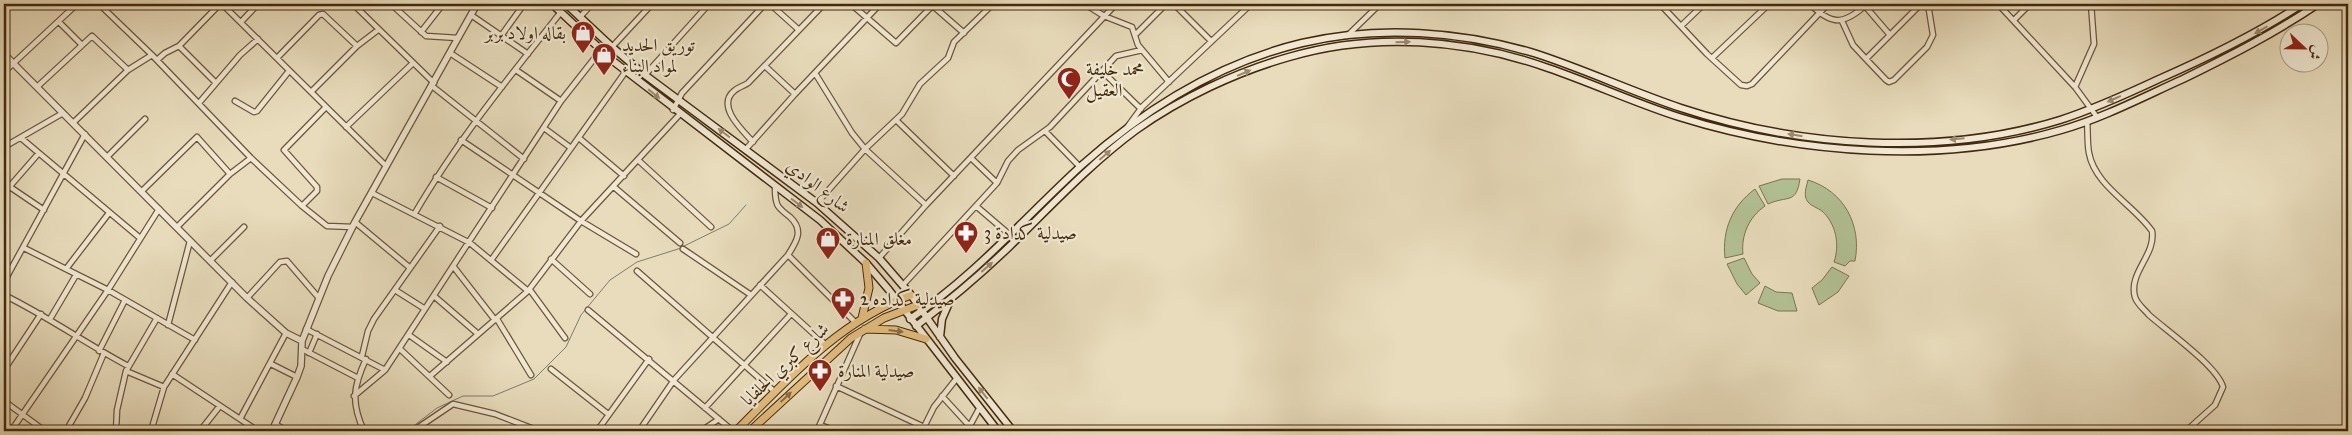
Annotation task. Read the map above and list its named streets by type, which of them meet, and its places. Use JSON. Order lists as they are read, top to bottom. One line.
{"streets":{"main road":["شارع الوادي","شارع كبري الحلفايا"]},"crossings":[["شارع الوادي","شارع كبري الحلفايا"]],"places":{"shop":["بقاله اولاد بربر","توريق الحديد لمواد البناء","مغلق المنارة"],"mosque":["محمد خليفة العقيل"],"pharmacy":["صيدلية كدادة 3","صيدلية كداده 2","صيدلية المنارة"]},"north":"right"}
